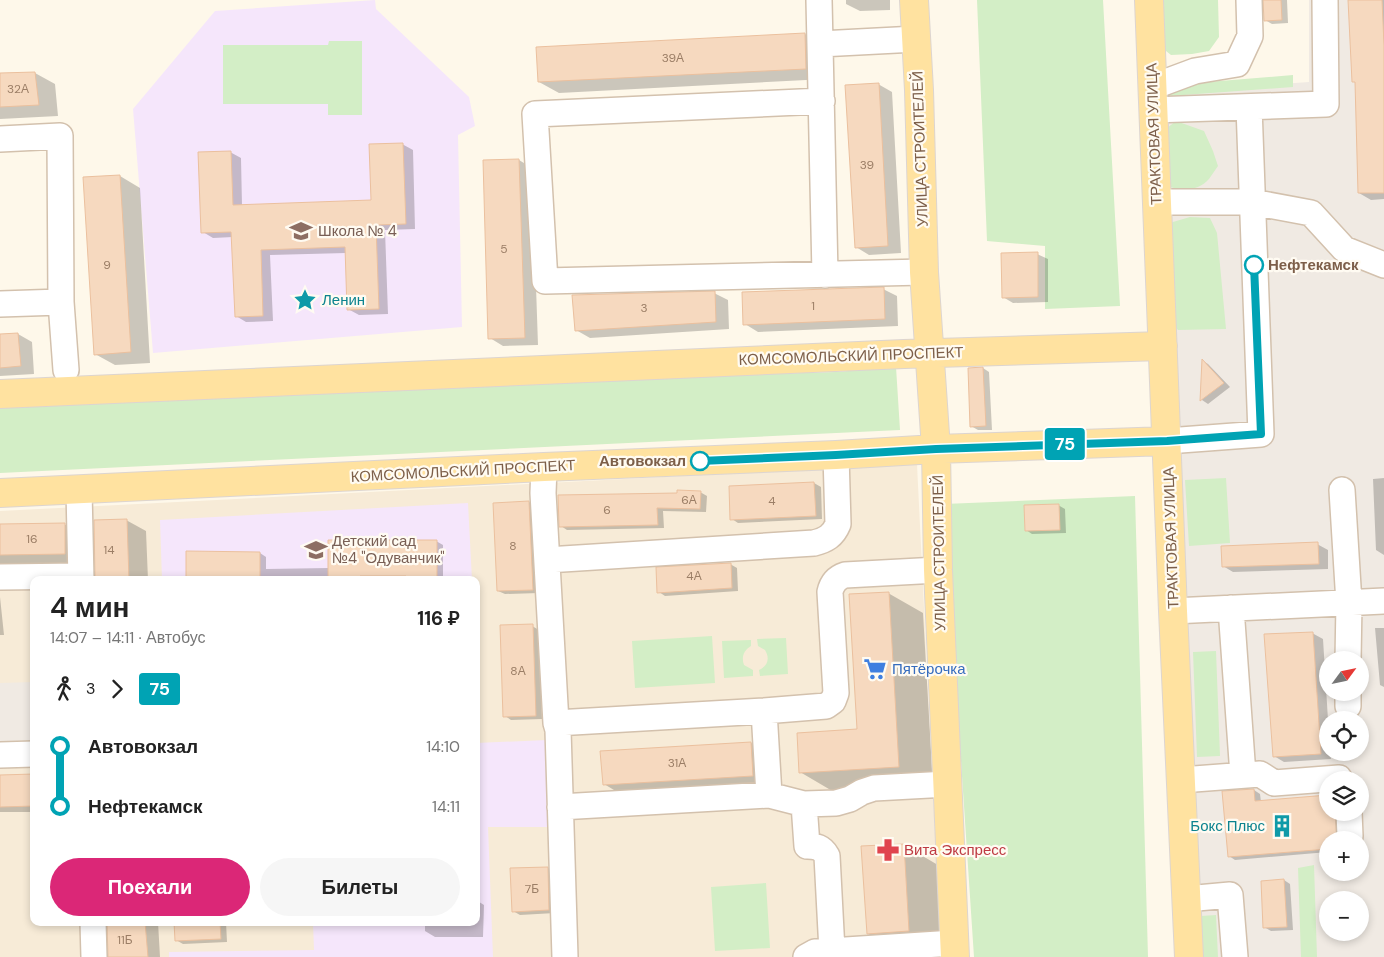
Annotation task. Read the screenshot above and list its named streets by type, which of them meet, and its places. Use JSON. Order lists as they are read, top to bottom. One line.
{"streets":{"main road":["ТРАКТОВАЯ УЛИЦА","УЛИЦА СТРОИТЕЛЕЙ","КОМСОМОЛЬСКИЙ ПРОСПЕКТ"]},"crossings":[["ТРАКТОВАЯ УЛИЦА","КОМСОМОЛЬСКИЙ ПРОСПЕКТ"],["УЛИЦА СТРОИТЕЛЕЙ","КОМСОМОЛЬСКИЙ ПРОСПЕКТ"]],"places":{"school or university":["Школа № 4","Детский сад №4 \"Одуванчик\""],"other":["Нефтекамск","Автовокзал"],"place":["Ленин"],"supermarket":["Пятёрочка"],"building":["Бокс Плюс"],"pharmacy":["Вита Экспресс"]},"lines":["bus line 75"],"house_numbers":["39А","32А","39","5","9","1","3","6А","4","6","16","8","14","4А","8А","31А","7Б","11Б"],"north":"top right","page":{"on_map":"75","heading":["4 мин","14:07 – 14:11 · Автобус","116 ₽"],"map_buttons":["+","−"],"legs":["3","75"],"list":[{"name":"Автовокзал","value":"14:10"},{"name":"Нефтекамск","value":"14:11"}],"buttons":["Поехали","Билеты"]}}
